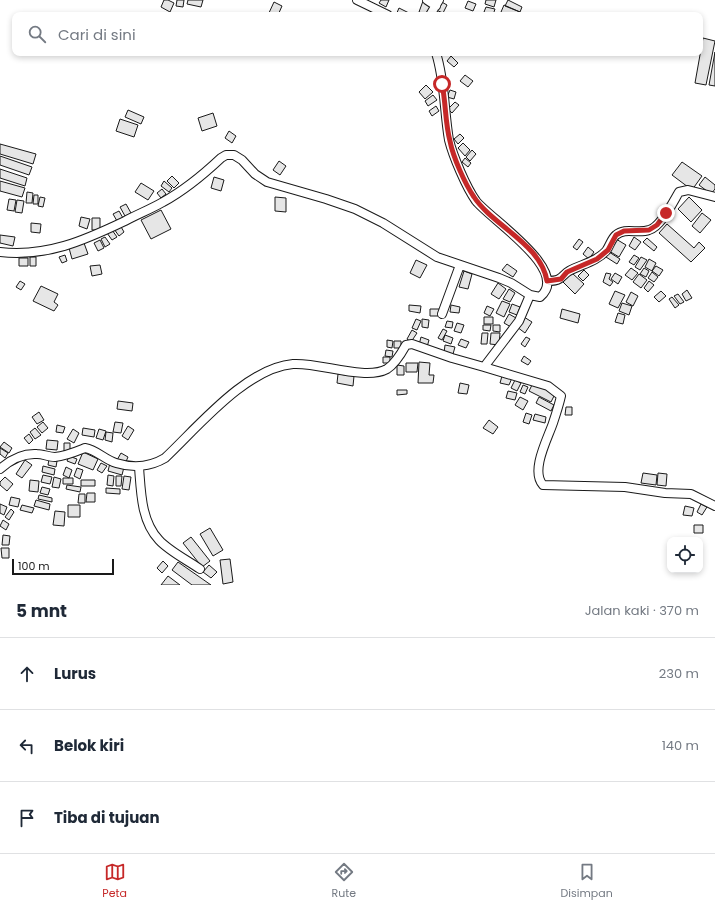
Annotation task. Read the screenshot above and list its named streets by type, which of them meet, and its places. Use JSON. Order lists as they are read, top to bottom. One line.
{"scale_bar":"100 m","page":{"search":"Cari di sini","scale":"100 m","heading":["5 mnt","Jalan kaki · 370 m"],"list":[["Lurus","230 m"],["Belok kiri","140 m"],"Tiba di tujuan"],"nav":["Peta","Rute","Disimpan"]}}
